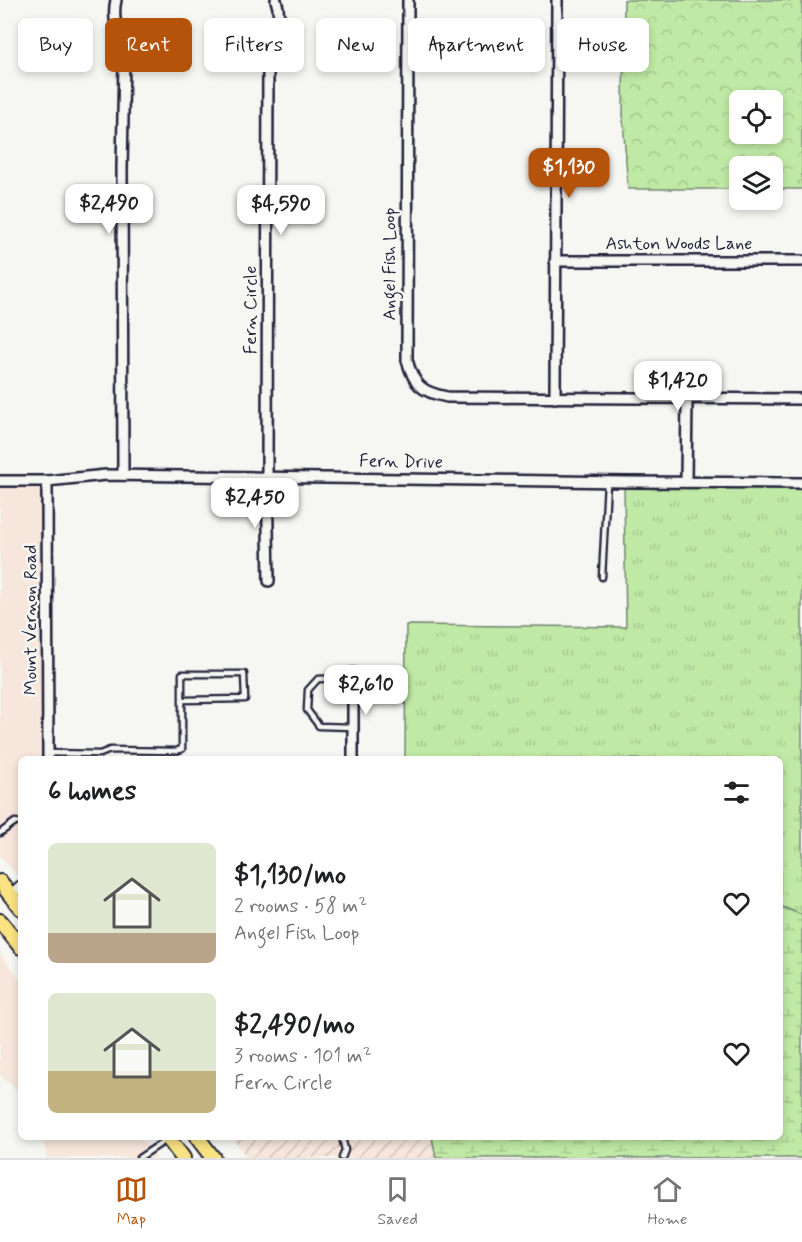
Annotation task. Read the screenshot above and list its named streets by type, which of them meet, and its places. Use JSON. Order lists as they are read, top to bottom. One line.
{"streets":{"street":["Ashton Woods Lane","Angel Fish Loop","Fern Circle","Fern Drive","Mount Vernon Road"]},"crossings":[["Fern Circle","Fern Drive"],["Fern Drive","Mount Vernon Road"]],"page":{"chip":["Buy","Rent","Filters","New","Apartment","House"],"price":["$1,130","$2,490","$4,590","$1,420","$2,450","$2,610"],"heading":"6 homes","list":[{"name":"$1,130/mo","note":"2 rooms · 58 m² · Angel Fish Loop"},{"name":"$2,490/mo","note":"3 rooms · 101 m² · Fern Circle"}],"tabs":["Map","Saved","Home"]}}
